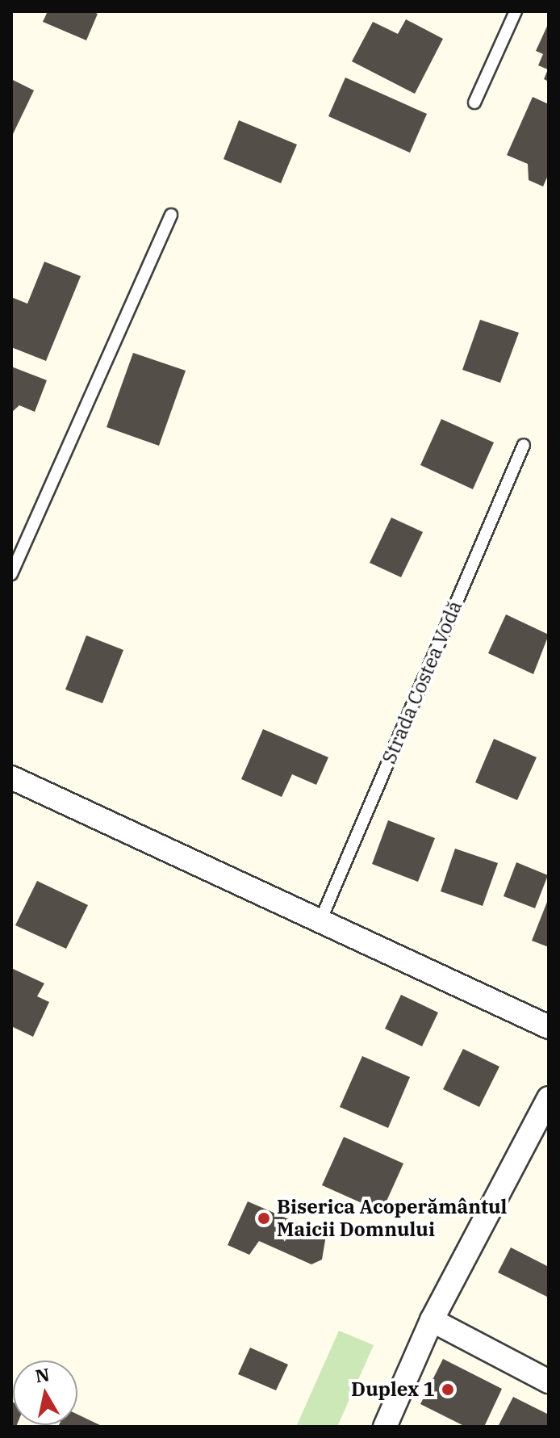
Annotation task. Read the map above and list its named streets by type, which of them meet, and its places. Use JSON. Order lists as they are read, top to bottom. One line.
{"streets":{"lane":["Strada Costea Vodă"]},"places":["Biserica Acoperământul Maicii Domnului","Duplex 1"],"north":"top"}
